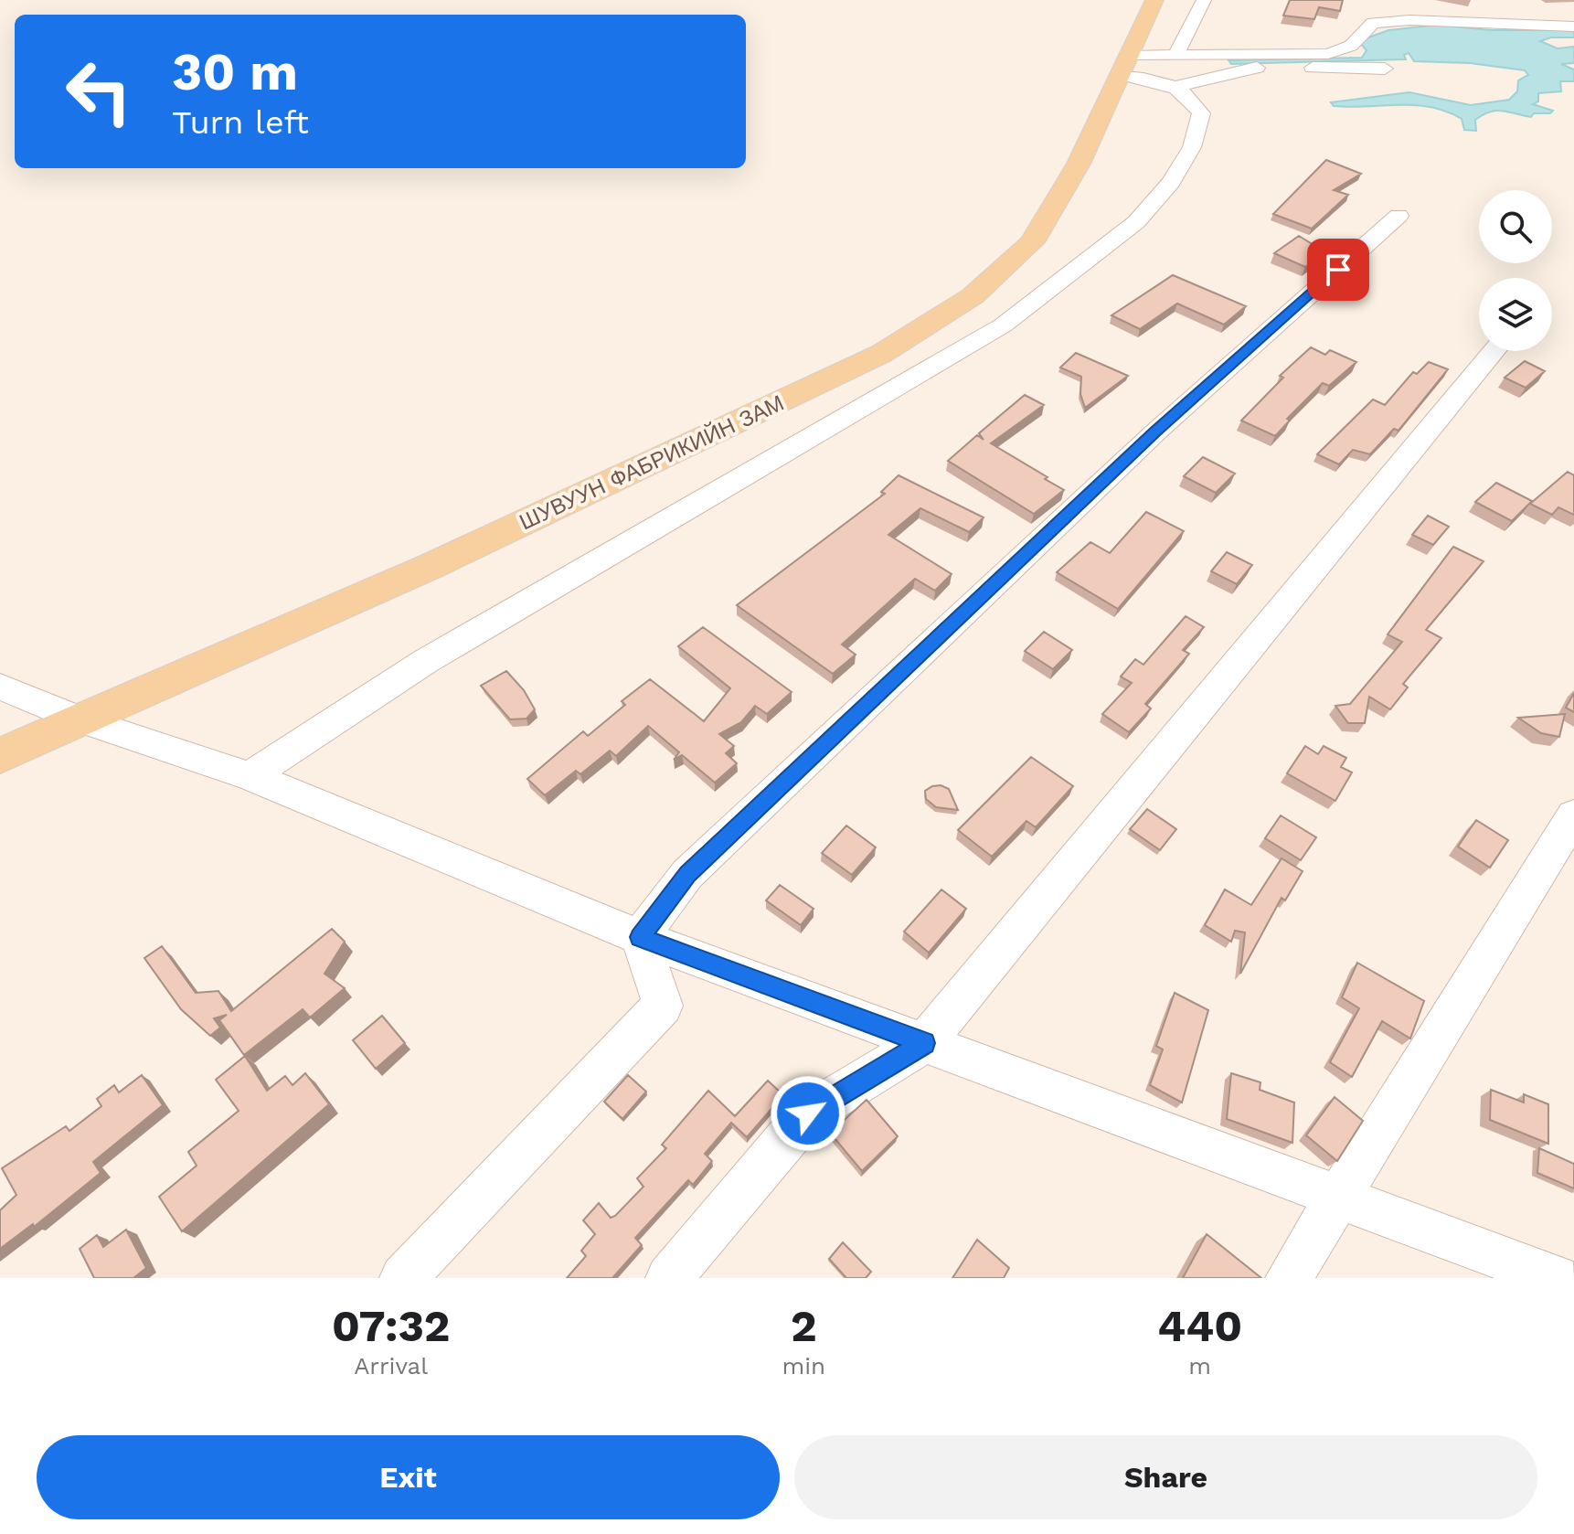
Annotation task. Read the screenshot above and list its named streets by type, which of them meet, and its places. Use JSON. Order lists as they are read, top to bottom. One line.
{"streets":{"main road":["ШУВУУН ФАБРИКИЙН ЗАМ"]},"page":{"turn":["30 m","Turn left"],"eta":["07:32","Arrival","2","min","440","m"],"buttons":["Exit","Share"]}}
